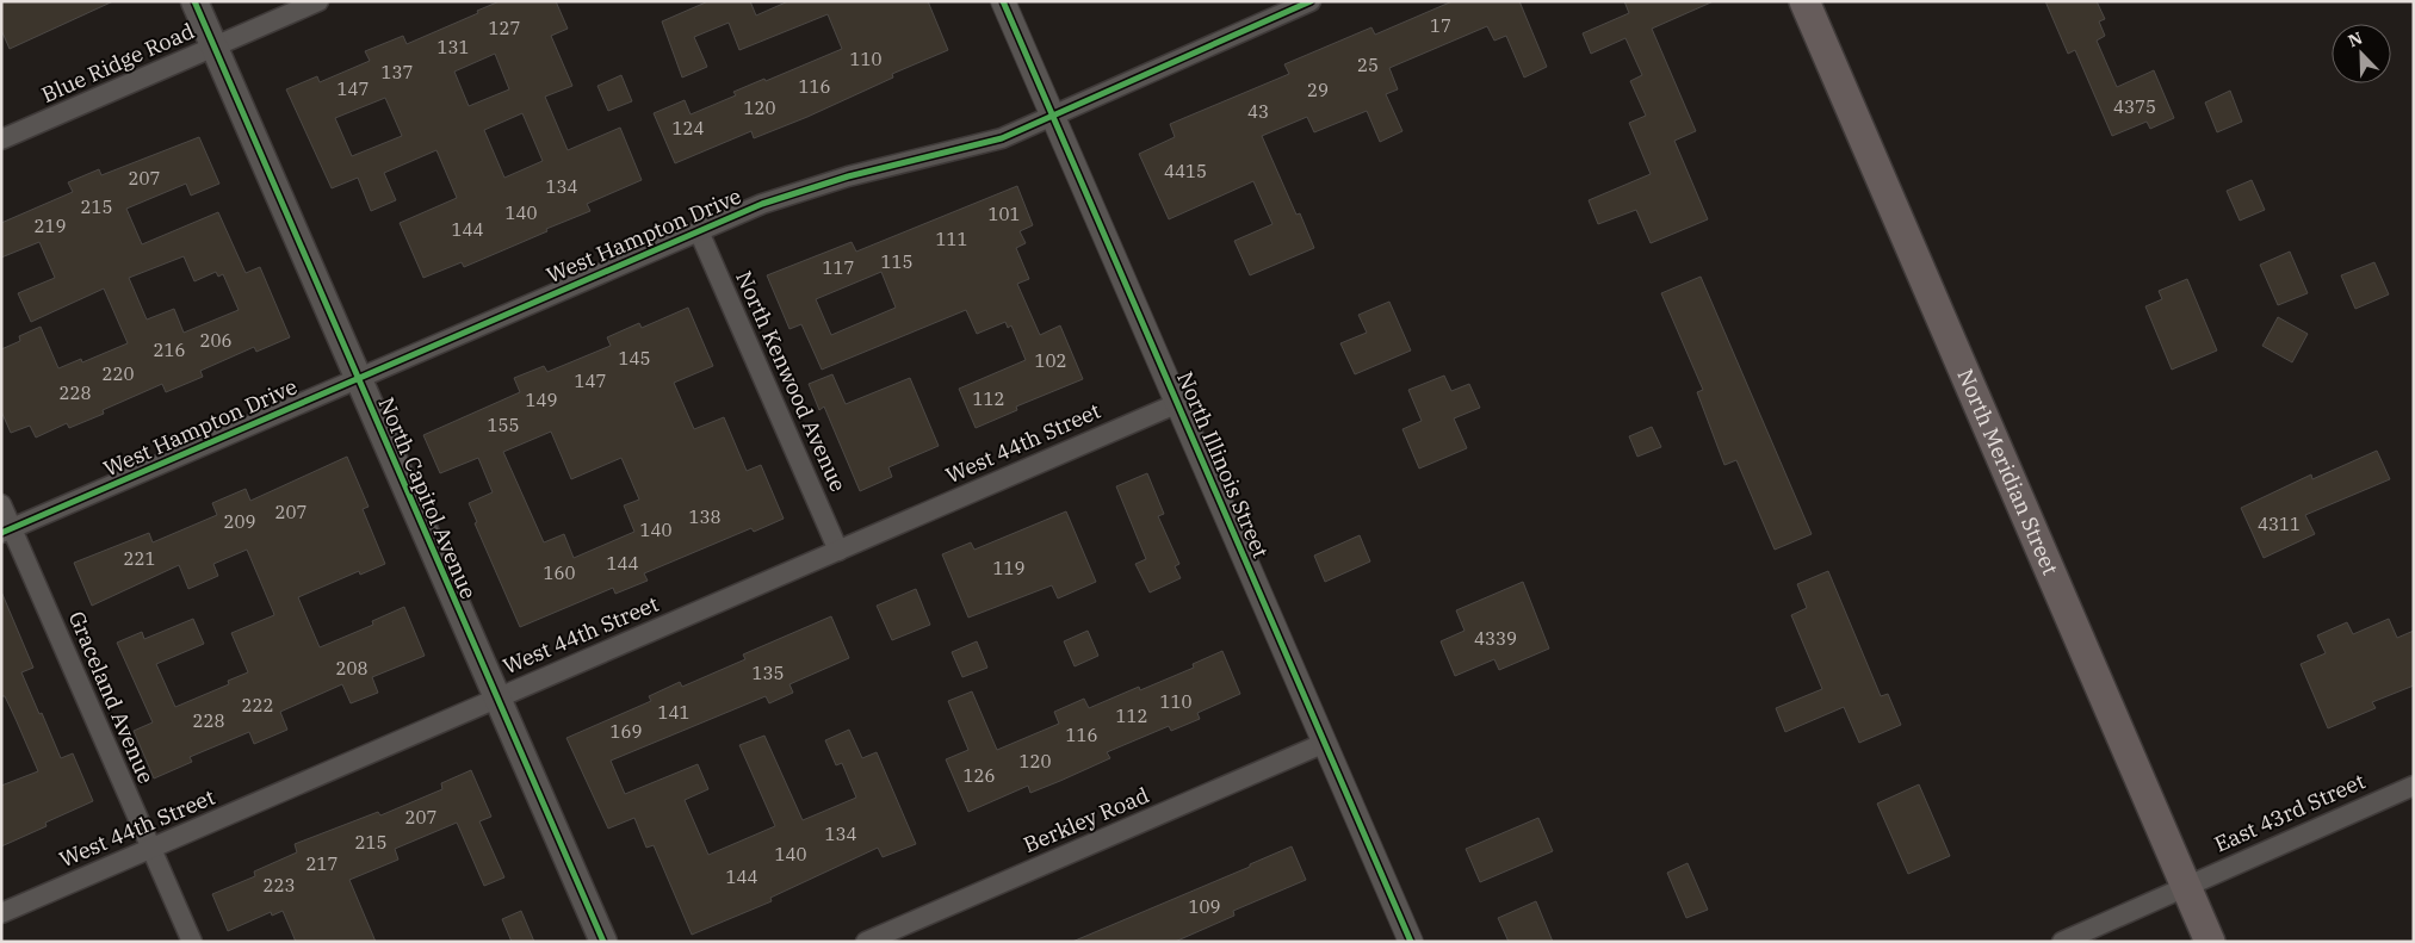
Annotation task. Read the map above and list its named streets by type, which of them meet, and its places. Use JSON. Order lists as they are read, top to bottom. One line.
{"streets":{"main road":["North Meridian Street","North Capitol Avenue"],"street":["Blue Ridge Road","West Hampton Drive","North Kenwood Avenue","West 44th Street","North Illinois Street","Graceland Avenue","East 43rd Street","Berkley Road"]},"crossings":[["Blue Ridge Road","North Capitol Avenue"],["West Hampton Drive","North Kenwood Avenue"],["West Hampton Drive","North Illinois Street"],["West Hampton Drive","North Capitol Avenue"],["West Hampton Drive","Graceland Avenue"],["North Kenwood Avenue","West 44th Street"],["West 44th Street","North Illinois Street"],["West 44th Street","North Capitol Avenue"],["West 44th Street","Graceland Avenue"],["North Illinois Street","Berkley Road"],["North Meridian Street","East 43rd Street"]],"house_numbers":["17","127","131","110","25","137","116","147","29","4375","120","43","124","4415","207","134","215","140","101","219","144","111","115","117","206","216","145","102","220","147","228","112","149","155","207","138","209","4311","140","221","144","119","160","4339","208","135","110","222","141","112","228","169","116","120","126","207","134","215","140","217","144","223","109"],"north":"top left"}
